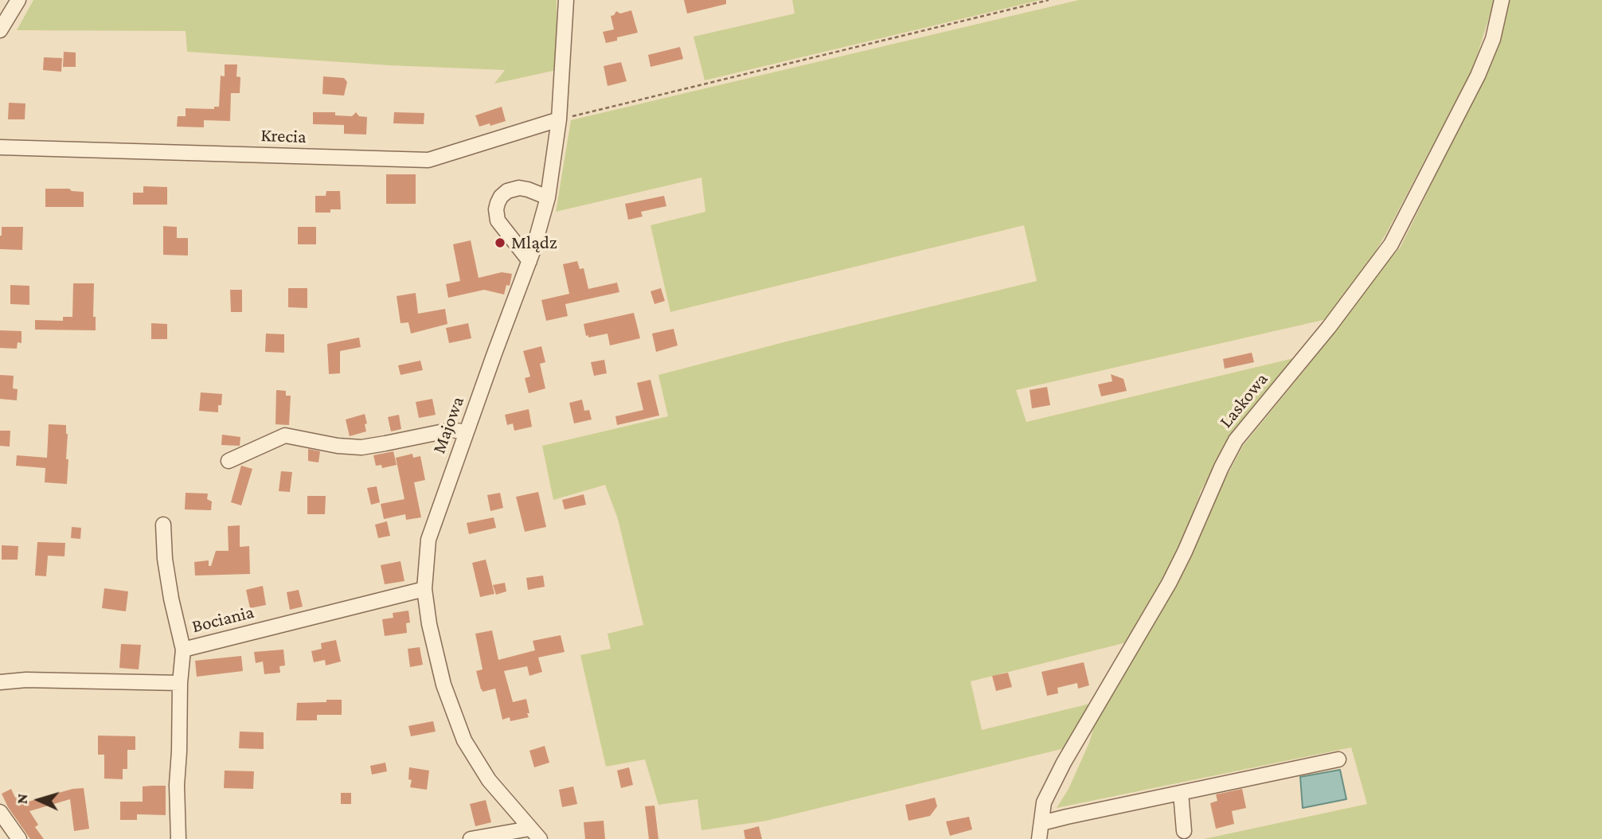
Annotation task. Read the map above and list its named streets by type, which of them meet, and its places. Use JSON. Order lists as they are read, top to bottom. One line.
{"streets":{"street":["Krecia","Laskowa","Majowa","Bociania"]},"crossings":[["Krecia","Majowa"],["Majowa","Bociania"]],"places":["Mlądz"],"north":"left"}
